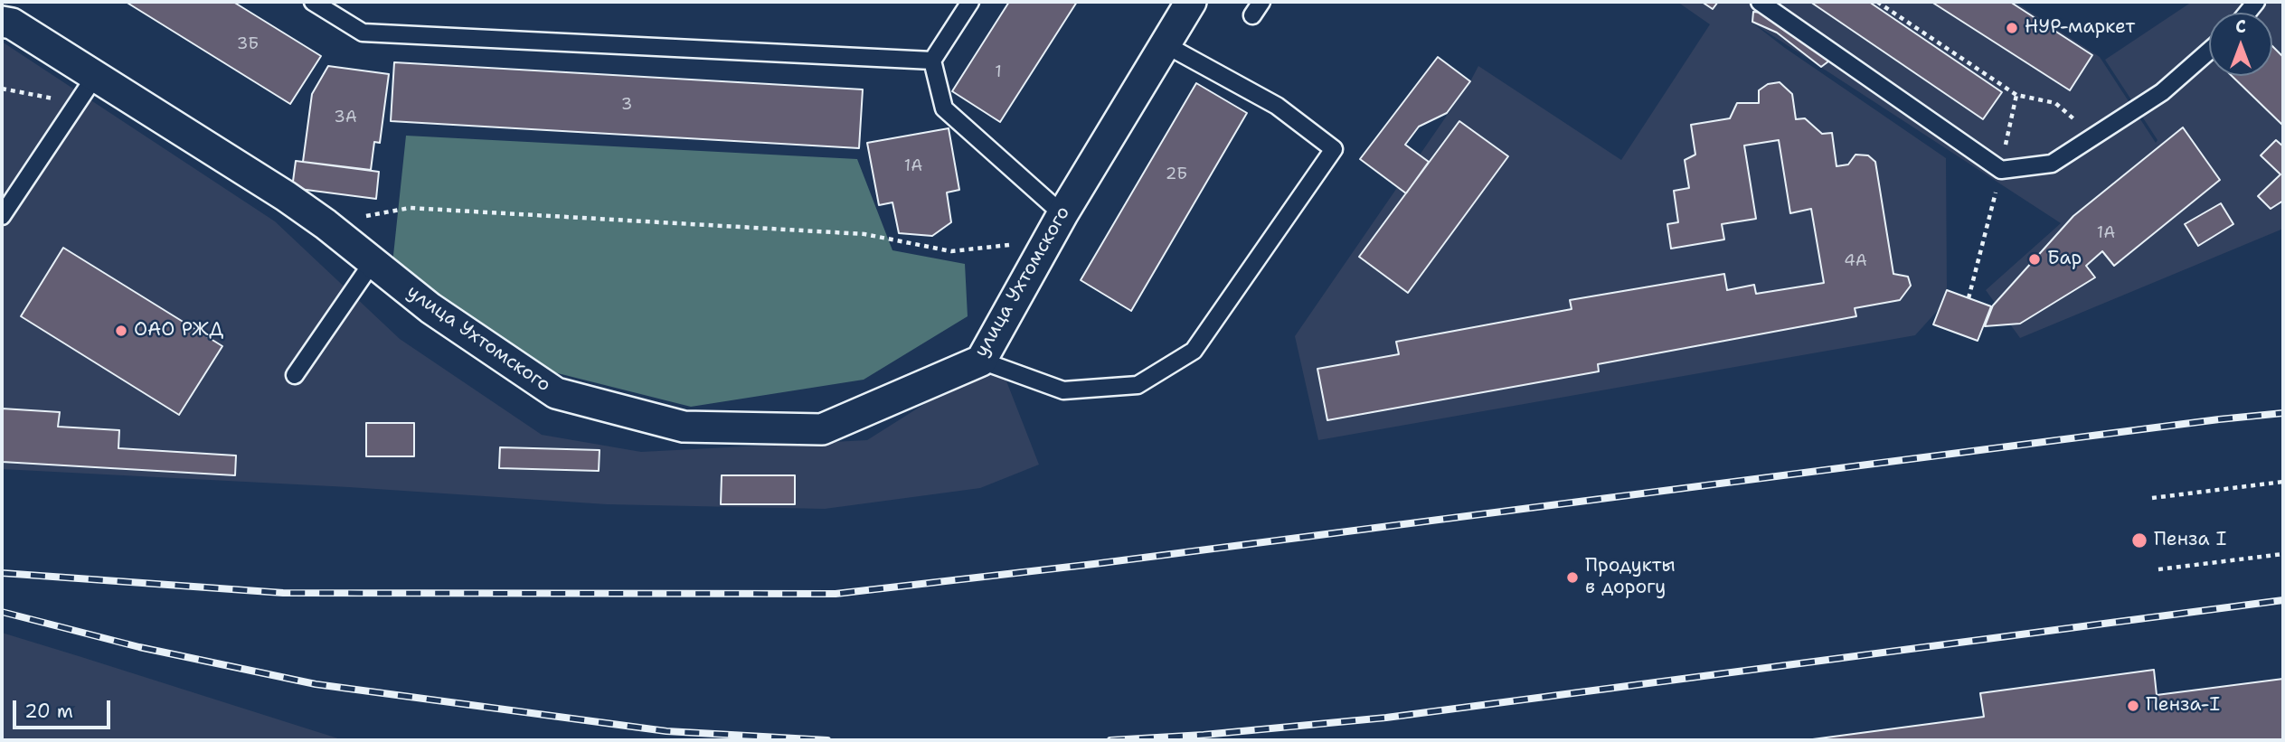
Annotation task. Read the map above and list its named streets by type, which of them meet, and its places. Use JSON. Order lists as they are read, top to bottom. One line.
{"streets":{"street":["улица Ухтомского"]},"places":["НУР-маркет","Бар","ОАО РЖД","Пенза I","Продукты в дорогу","Пенза-I"],"house_numbers":["3Б","1","3","3А","1А","2Б","1А","4А"],"scale_bar":"20 m","north":"top"}
